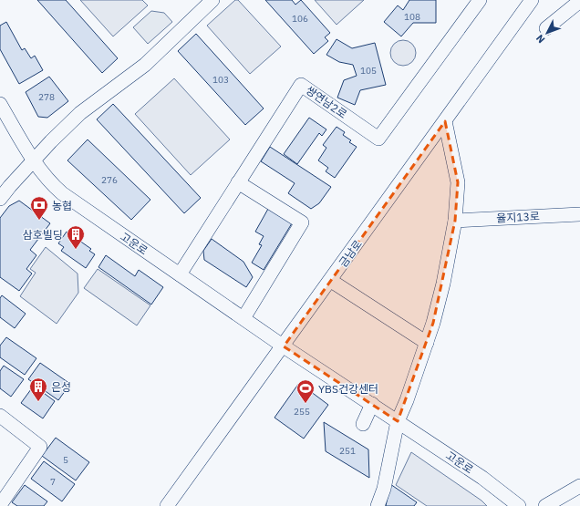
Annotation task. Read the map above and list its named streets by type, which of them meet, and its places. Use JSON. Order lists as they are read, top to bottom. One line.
{"streets":{"street":["쌍연남2로","율지13로","고운로","금남로"]},"crossings":[["쌍연남2로","고운로"],["고운로","금남로"]],"places":{"bank":["농협"],"building":["삼호빌딩","은성"],"sports":["YBS건강센터"]},"house_numbers":["108","106","105","103","278","276","255","251","5","7"],"north":"bottom left"}
